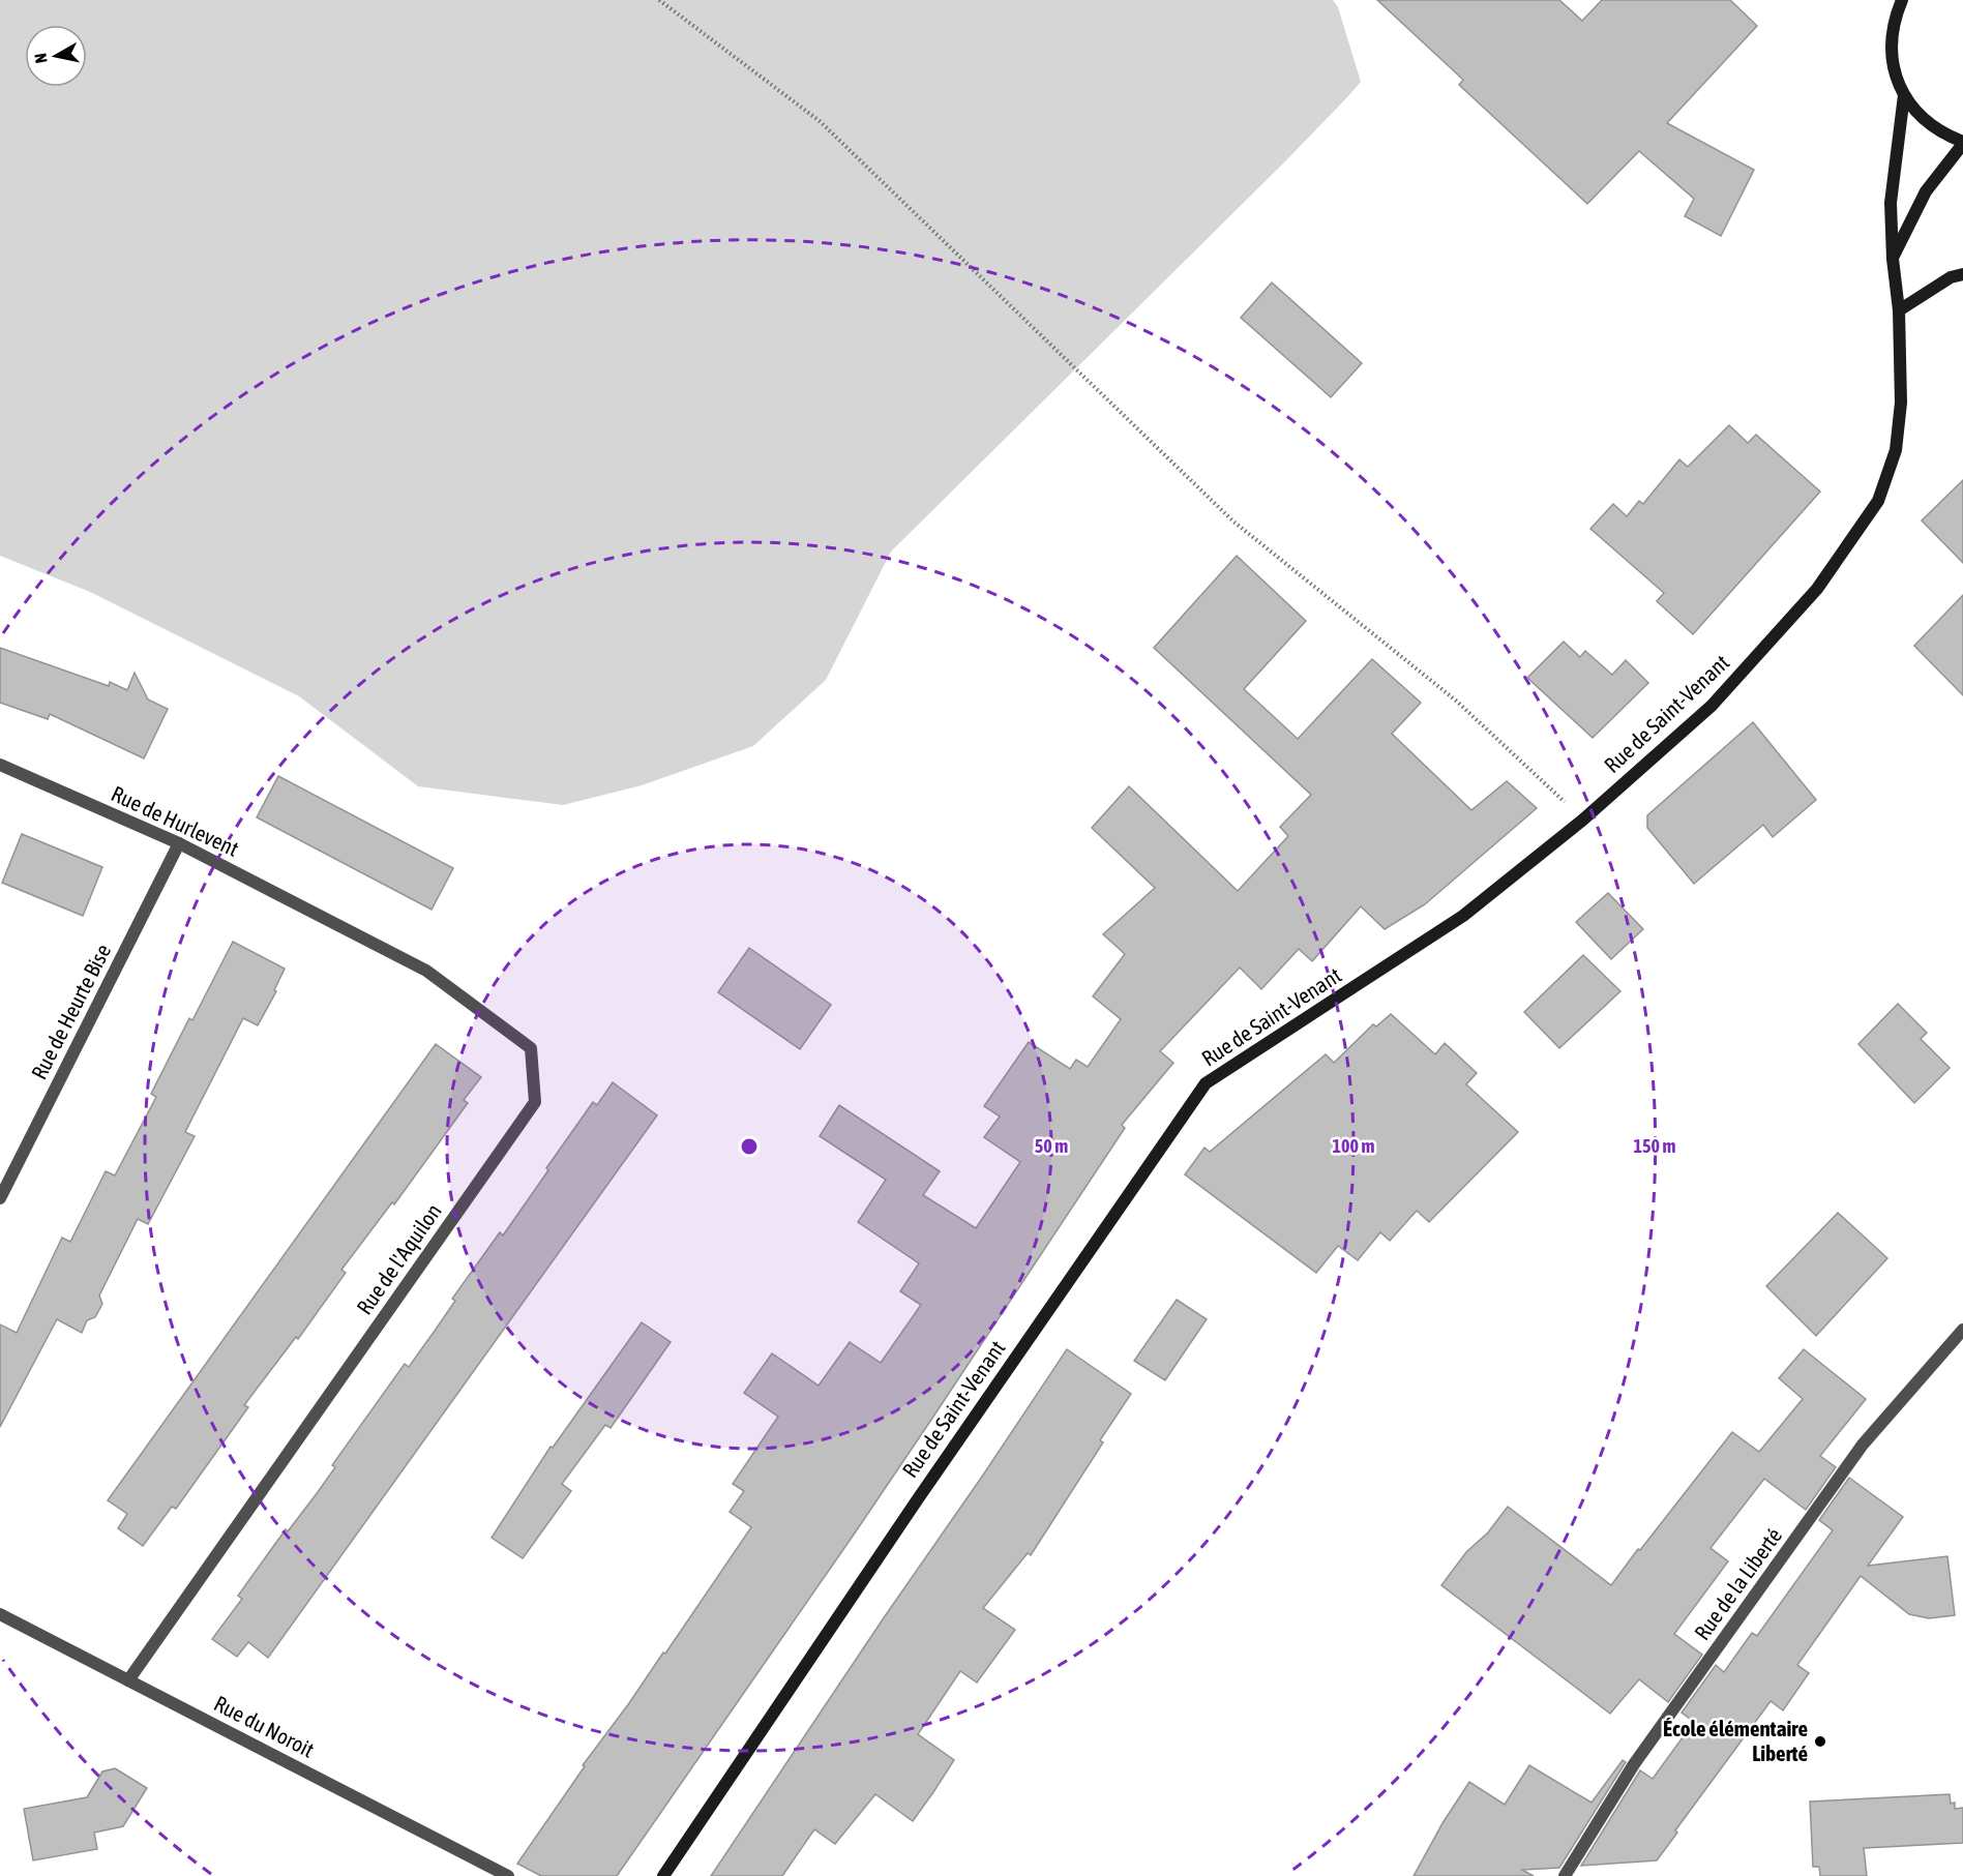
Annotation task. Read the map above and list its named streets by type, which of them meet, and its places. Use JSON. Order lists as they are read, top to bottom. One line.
{"streets":{"main road":["Rue de Saint-Venant"],"street":["Rue de Hurlevent","Rue de Heurte Bise","Rue de l'Aquilon","Rue de la Liberté","Rue du Noroit"]},"crossings":[["Rue de Hurlevent","Rue de Heurte Bise"],["Rue de Hurlevent","Rue de l'Aquilon"],["Rue de l'Aquilon","Rue du Noroit"]],"places":["École élémentaire Liberté"],"north":"left","rings":["50 m","100 m","150 m"]}
